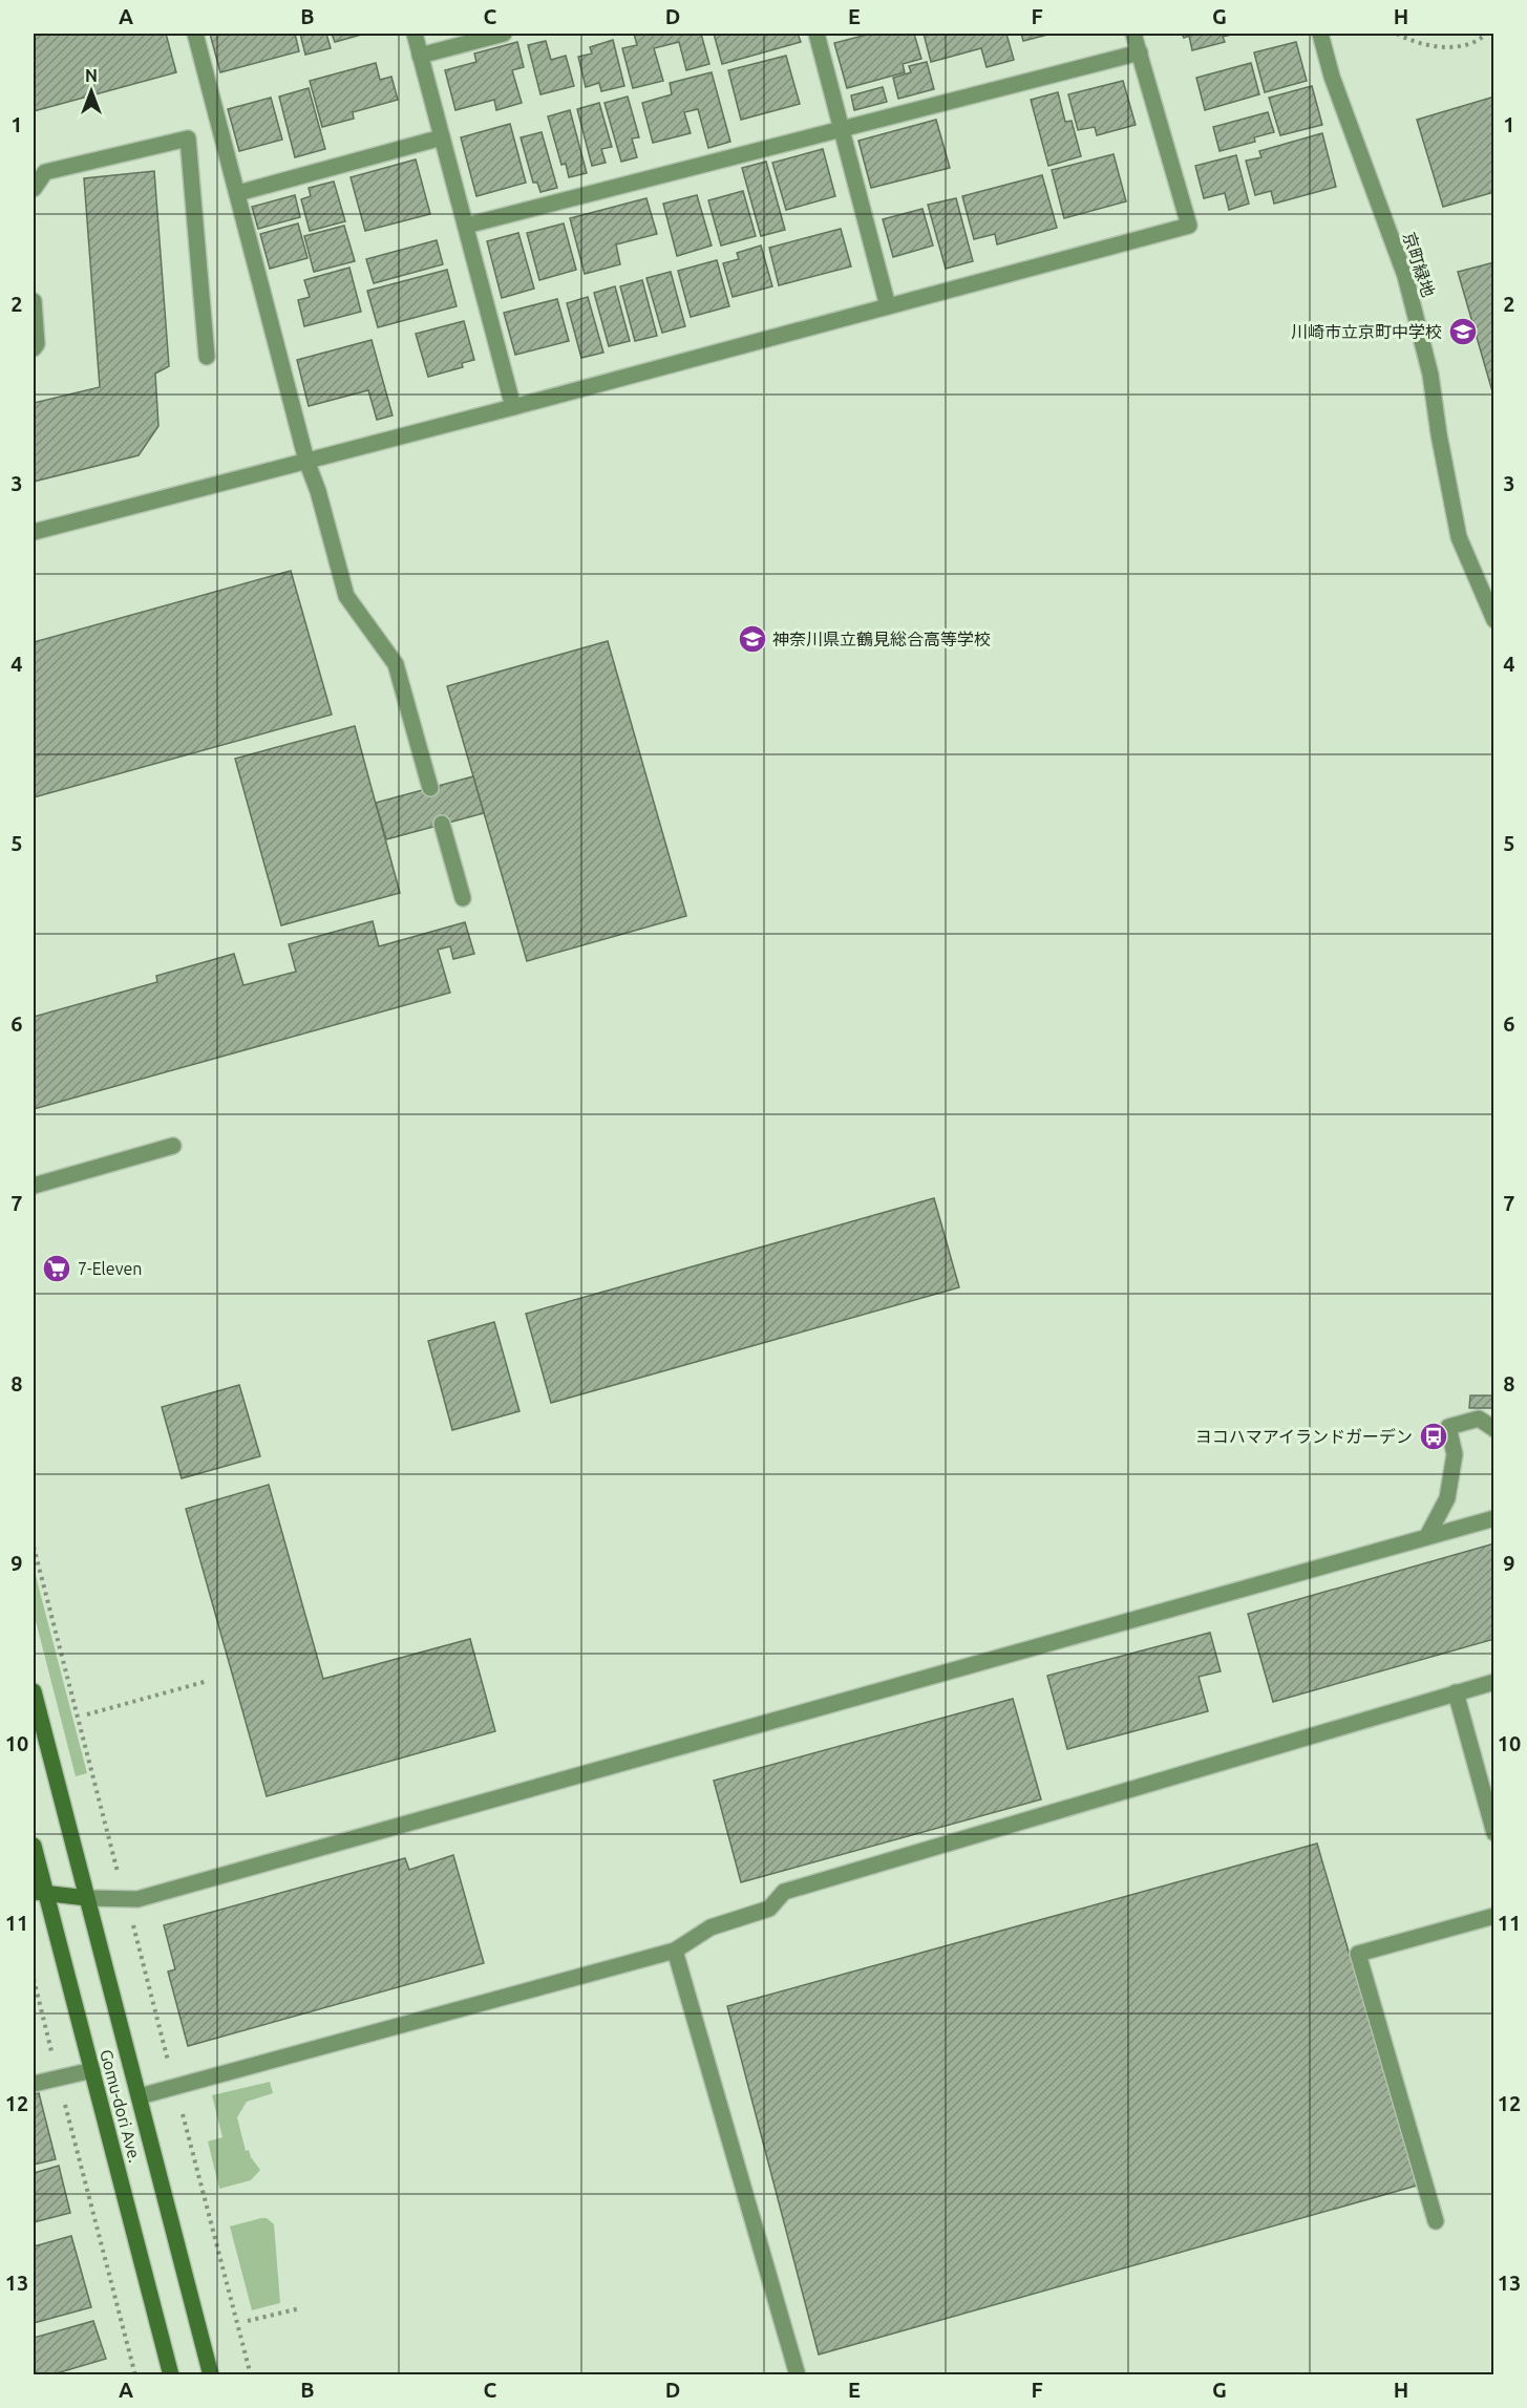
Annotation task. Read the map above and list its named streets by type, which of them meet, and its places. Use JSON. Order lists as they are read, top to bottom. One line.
{"streets":{"street":["京町緑地","Gomu-dori Ave."]},"places":{"school or university":["川崎市立京町中学校","神奈川県立鶴見総合高等学校"],"supermarket":["7-Eleven"],"bus stop":["ヨコハマアイランドガーデン"]},"north":"top","grid":{"columns":["A","B","C","D","E","F","G","H"],"rows":["1","2","3","4","5","6","7","8","9","10","11","12","13"]}}
